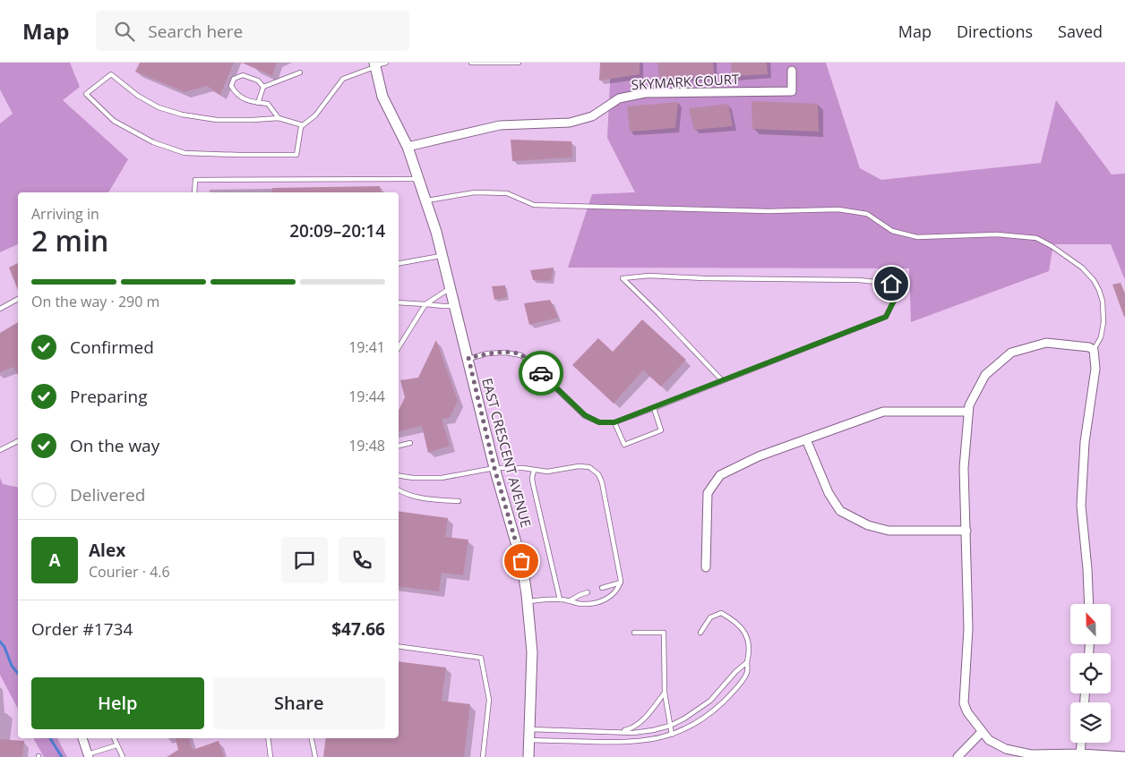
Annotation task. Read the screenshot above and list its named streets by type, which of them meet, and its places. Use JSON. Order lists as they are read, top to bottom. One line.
{"streets":{"street":["SKYMARK COURT","EAST CRESCENT AVENUE"]},"crossings":[["SKYMARK COURT","EAST CRESCENT AVENUE"]],"north":"top","page":{"header":"Map","search":"Search here","nav":["Map","Directions","Saved"],"heading":["2 min","Arriving in","20:09–20:14"],"panel":["Alex","Courier · 4.6","Order #1734","$47.66"],"bar":"On the way · 290 m","list":[["Confirmed","19:41"],["Preparing","19:44"],["On the way","19:48"],"Delivered"],"round":"A","buttons":["Help","Share"]}}
